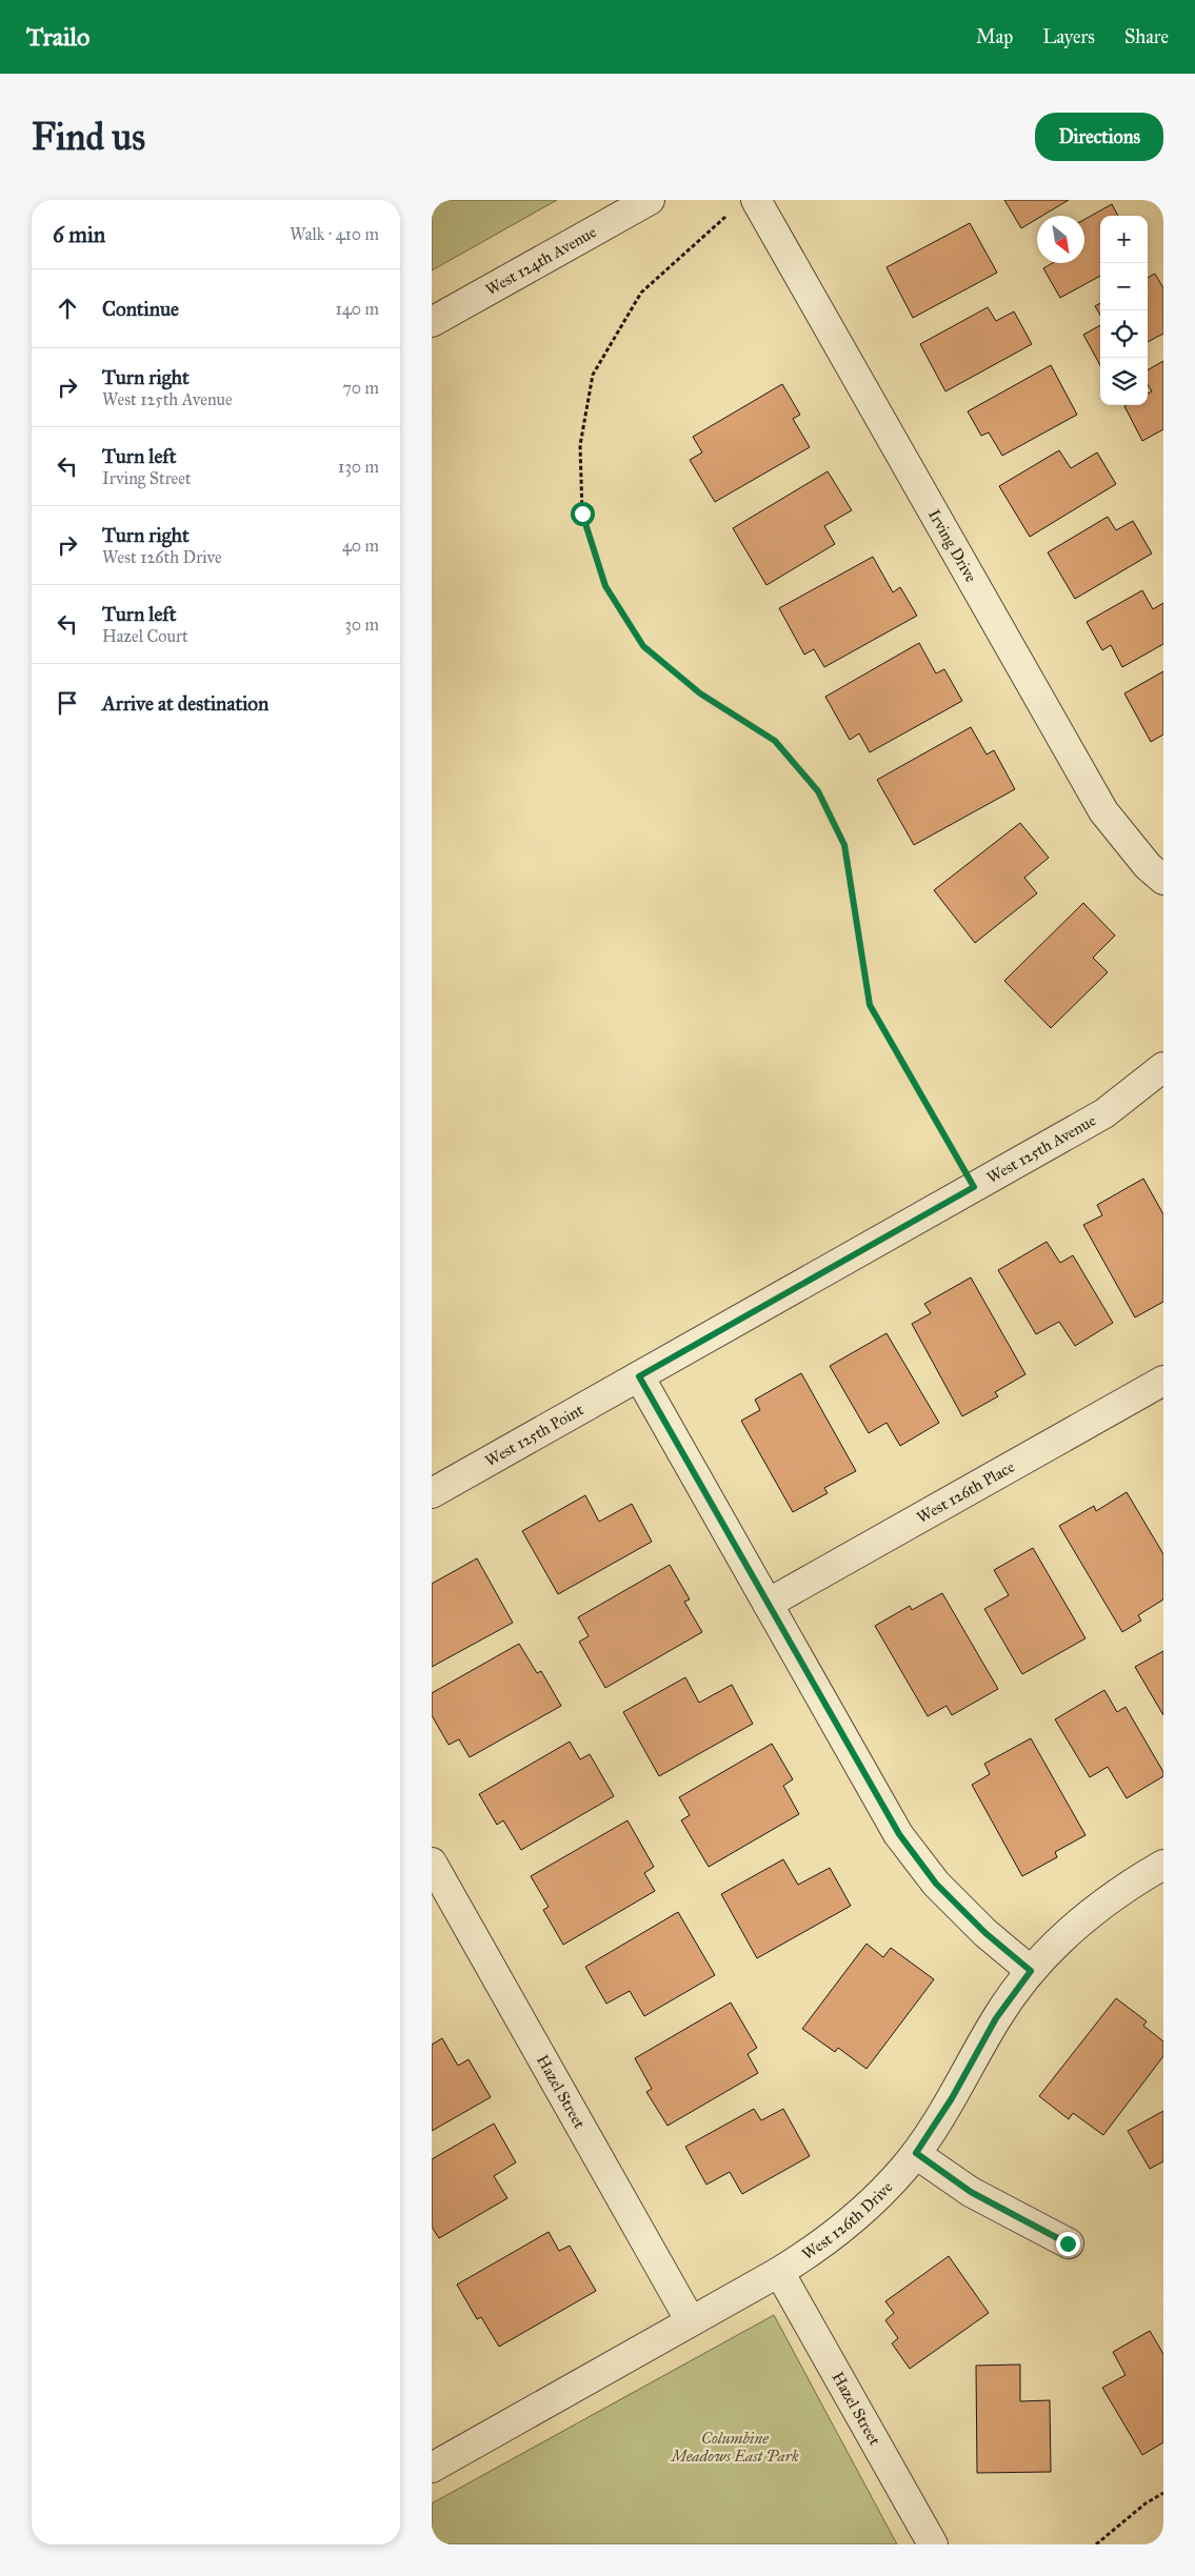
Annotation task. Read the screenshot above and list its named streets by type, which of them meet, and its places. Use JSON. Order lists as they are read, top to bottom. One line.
{"streets":{"street":["West 124th Avenue","Irving Drive","West 125th Avenue","West 125th Point","West 126th Place","Hazel Street","West 126th Drive"]},"crossings":[["West 125th Avenue","West 125th Point"],["Hazel Street","West 126th Drive"]],"parks":["Columbine Meadows East Park"],"north":"bottom right","page":{"header":"Trailo","nav":["Map","Layers","Share"],"buttons":"Directions","title":"Find us","heading":["6 min","Walk · 410 m"],"map_buttons":["+","−"],"list":[["Continue","140 m"],["Turn right","West 125th Avenue","70 m"],["Turn left","Irving Street","130 m"],["Turn right","West 126th Drive","40 m"],["Turn left","Hazel Court","30 m"],"Arrive at destination"]}}
